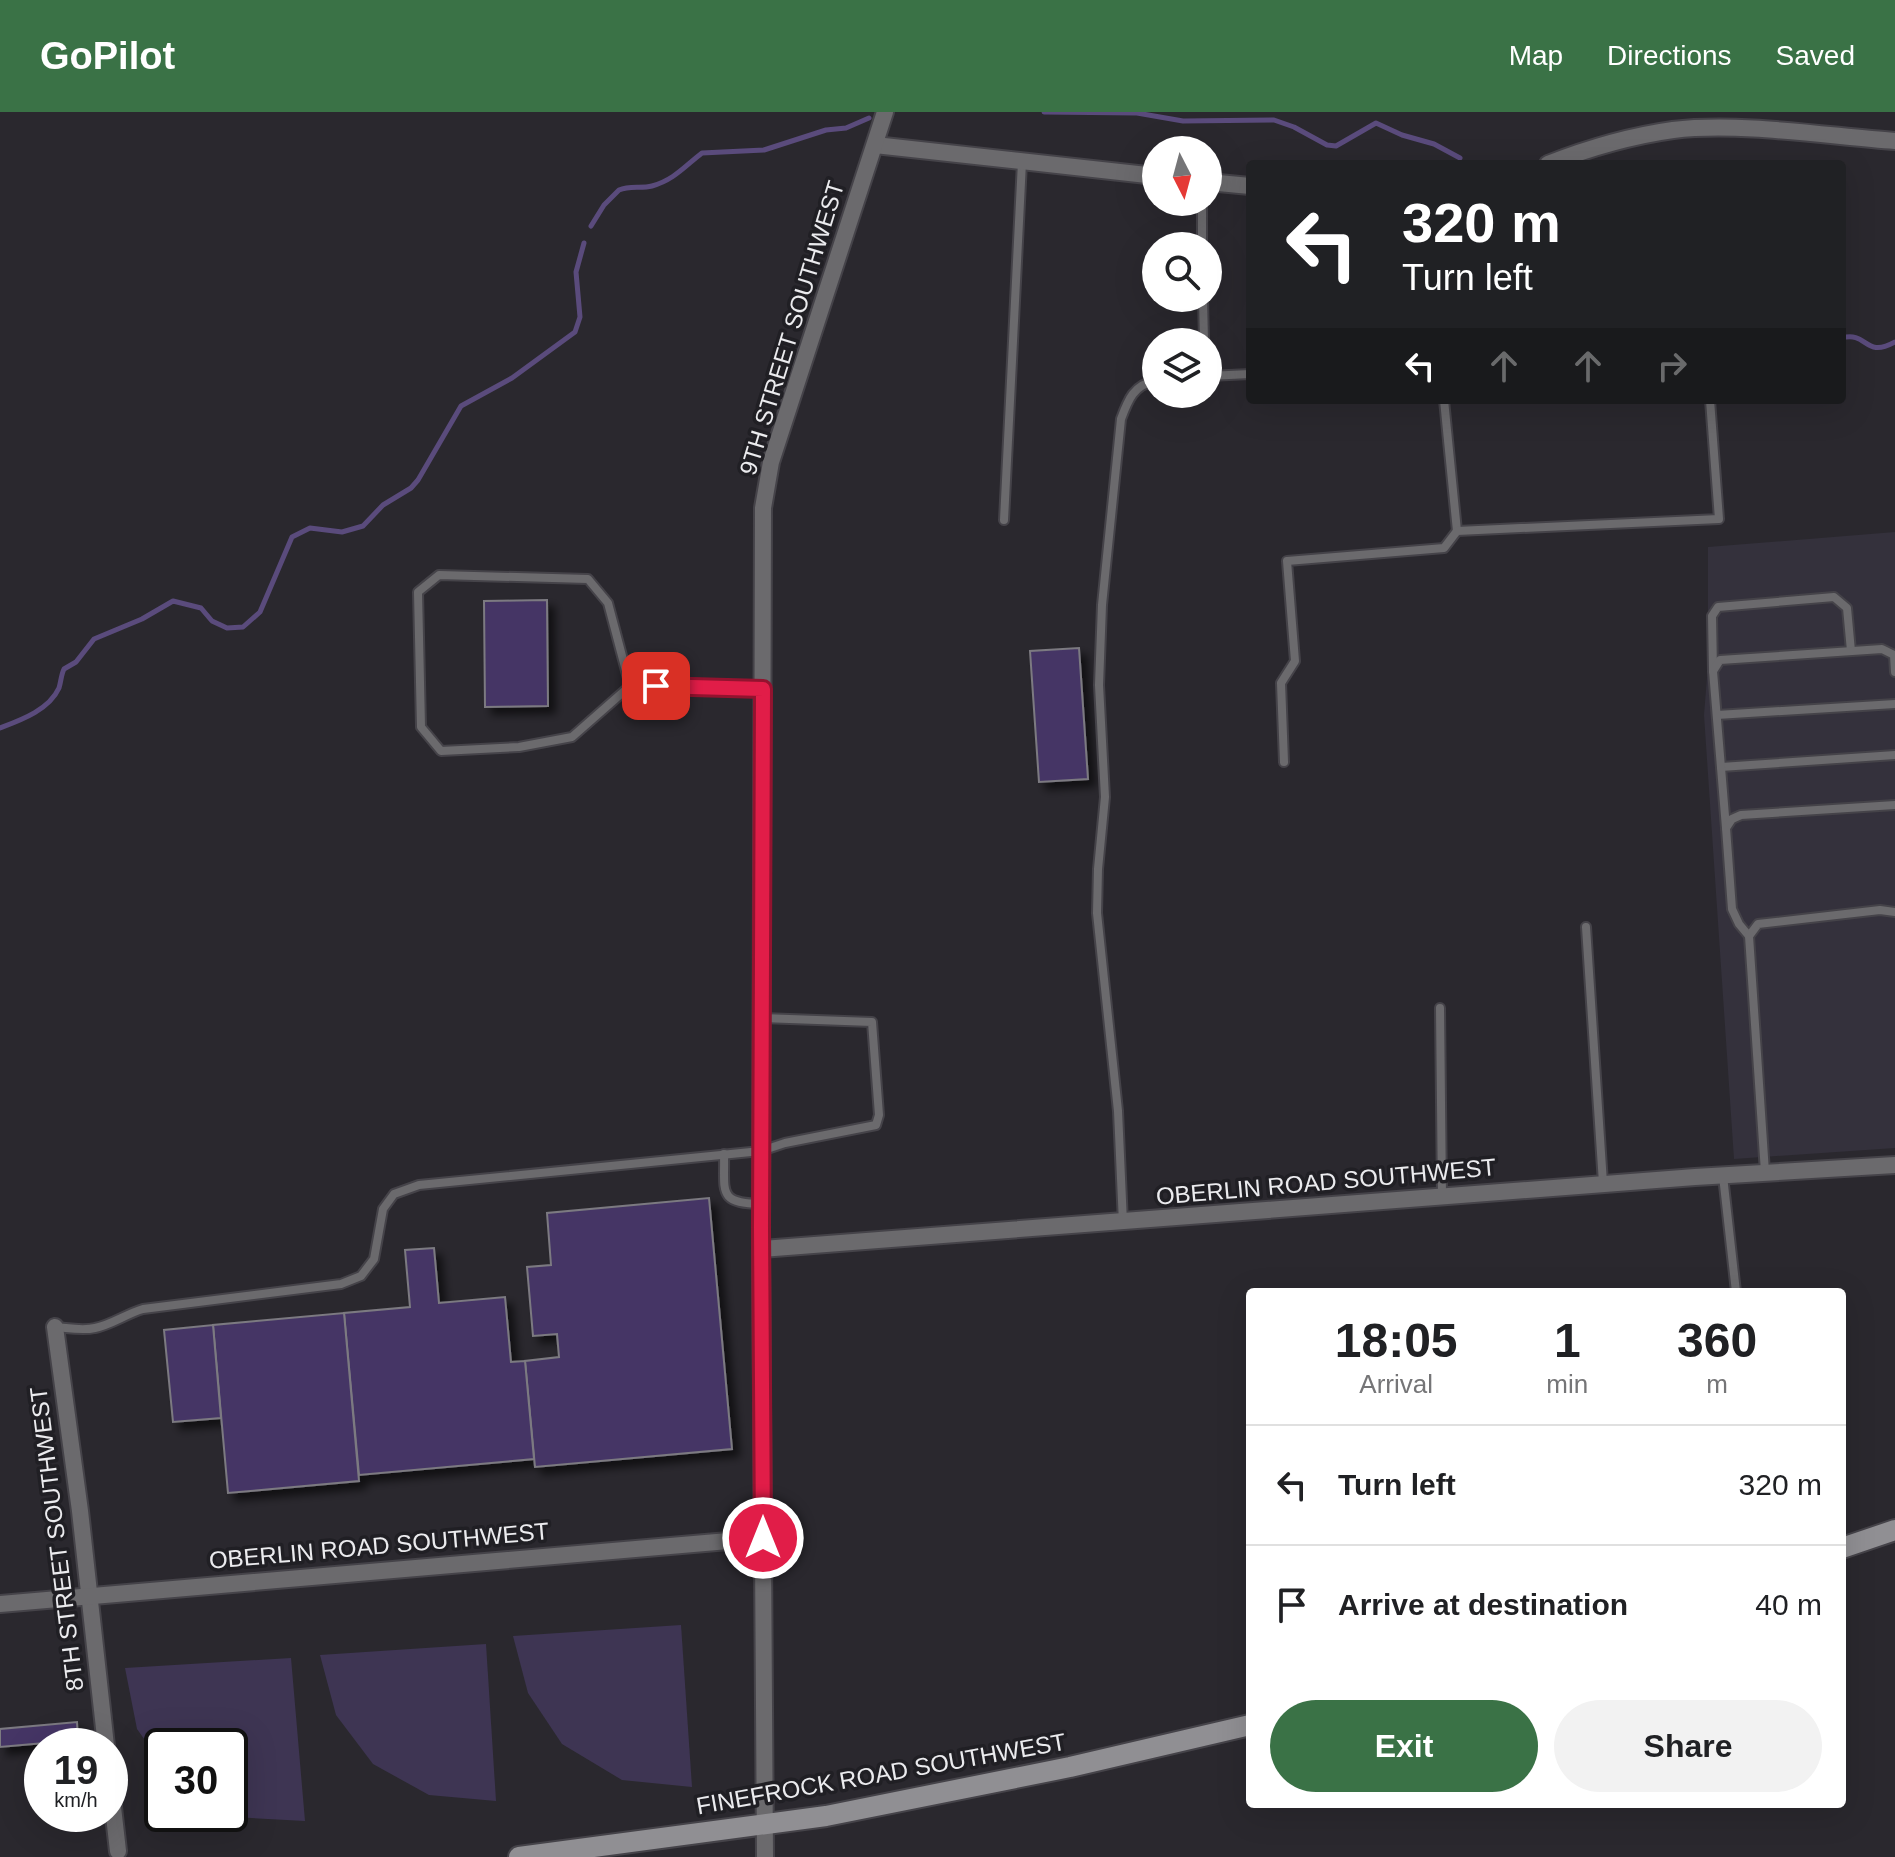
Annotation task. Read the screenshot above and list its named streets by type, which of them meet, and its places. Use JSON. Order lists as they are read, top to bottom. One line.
{"streets":{"main road":["FINEFROCK ROAD SOUTHWEST"],"street":["9TH STREET SOUTHWEST","OBERLIN ROAD SOUTHWEST","8TH STREET SOUTHWEST"]},"crossings":[["9TH STREET SOUTHWEST","OBERLIN ROAD SOUTHWEST"],["9TH STREET SOUTHWEST","FINEFROCK ROAD SOUTHWEST"],["OBERLIN ROAD SOUTHWEST","8TH STREET SOUTHWEST"]],"north":"bottom","page":{"header":"GoPilot","nav":["Map","Directions","Saved"],"turn":["320 m","Turn left"],"eta":["18:05","Arrival","1","min","360","m"],"list":[{"name":"Turn left","value":"320 m"},{"name":"Arrive at destination","value":"40 m"}],"buttons":["Exit","Share"],"speed":"19 km/h","limit":"30"}}
